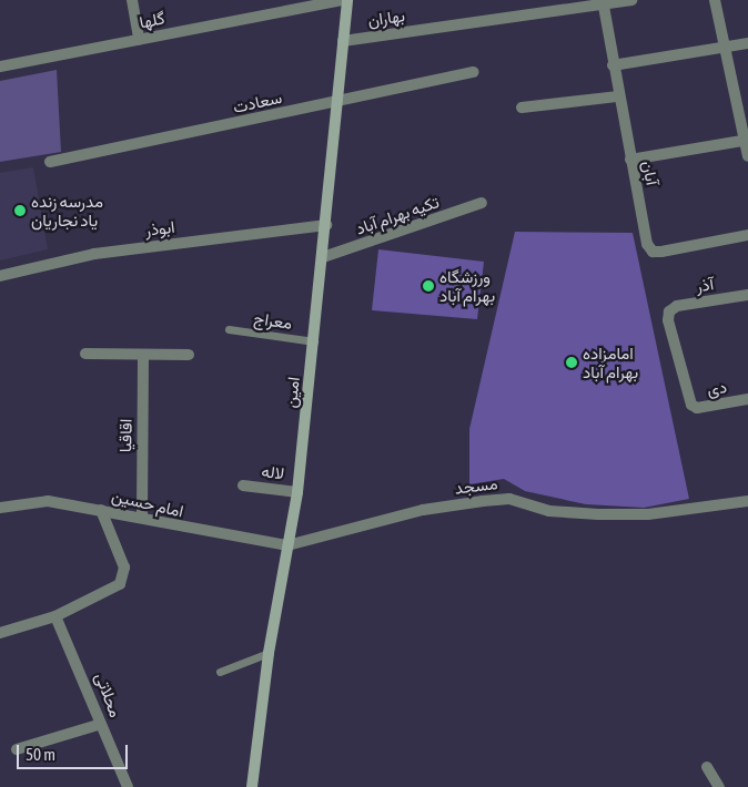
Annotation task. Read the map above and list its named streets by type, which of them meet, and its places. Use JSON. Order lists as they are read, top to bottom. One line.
{"streets":{"main road":["امین"],"street":["بهاران","گلها","سعادت","آبان","تکیه بهرام آباد","ابوذر","آذر","دی","اقاقیا","لاله","مسجد","امام حسین","محلاتی"],"lane":["معراج"]},"crossings":[["بهاران","آبان"],["بهاران","امین"],["گلها","امین"],["سعادت","امین"],["تکیه بهرام آباد","امین"],["ابوذر","امین"],["آذر","دی"],["معراج","امین"],["امین","لاله"],["امین","مسجد"],["امین","امام حسین"],["اقاقیا","امام حسین"],["مسجد","امام حسین"]],"places":["مدرسه زنده یاد نجاریان","ورزشگاه بهرام آباد","امامزاده بهرام آباد"],"scale_bar":"50 m"}
